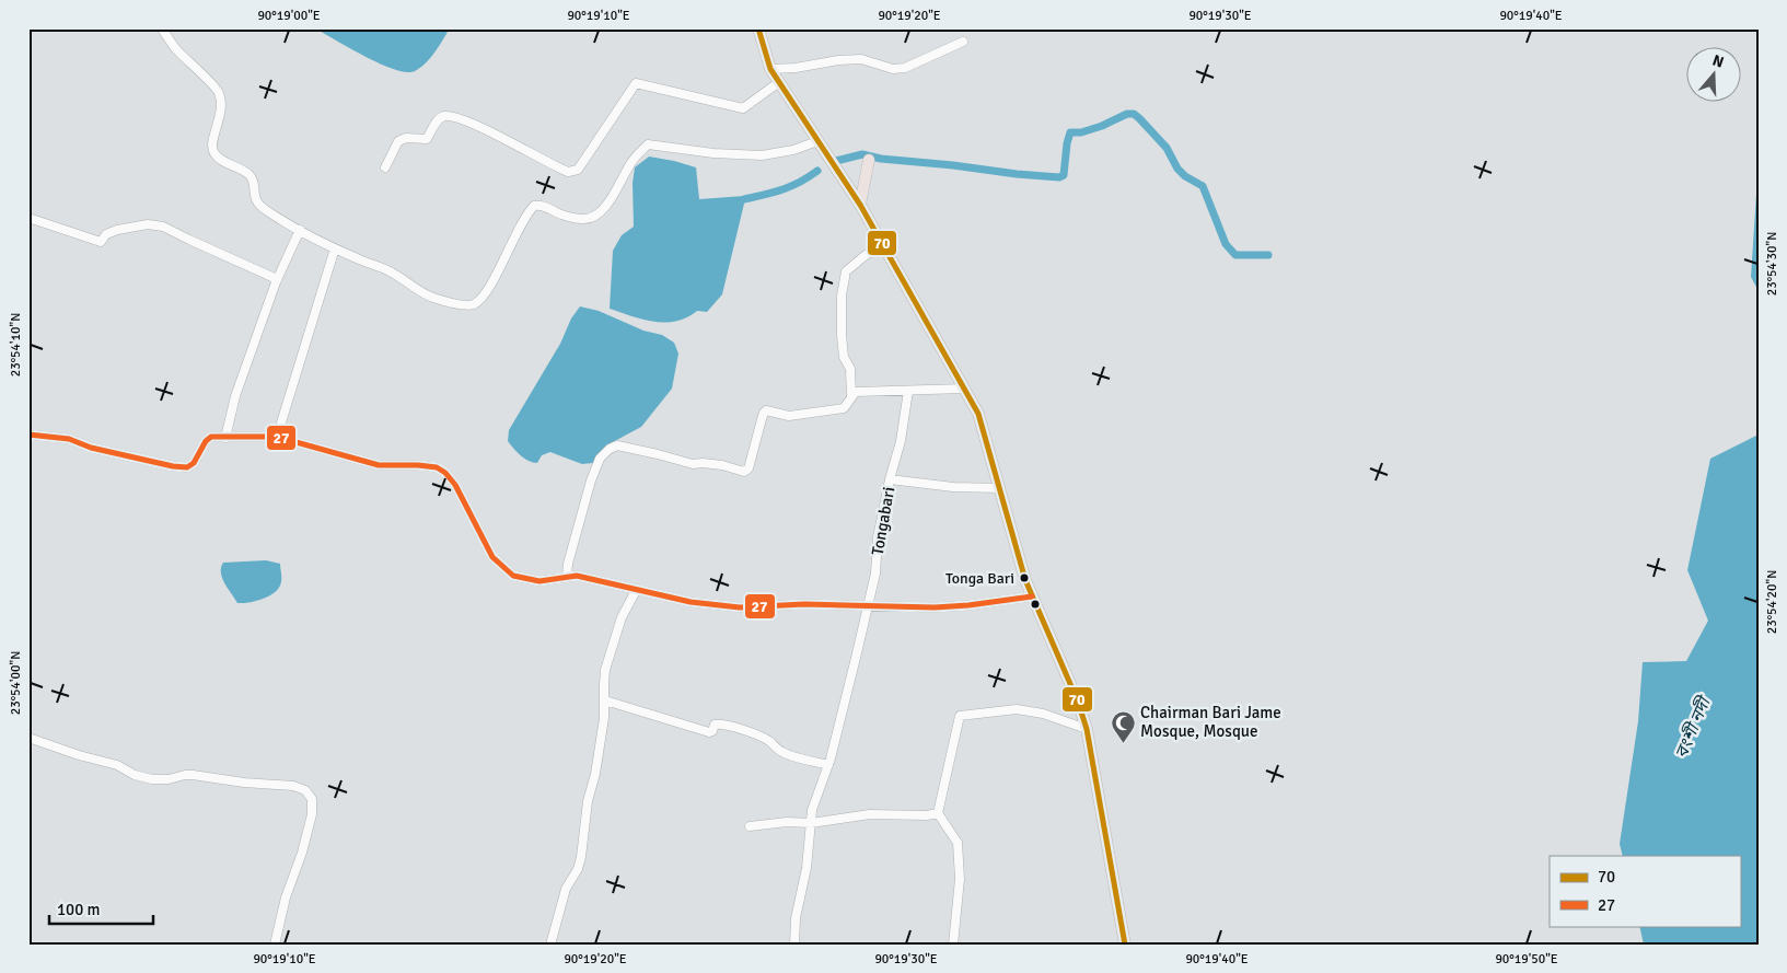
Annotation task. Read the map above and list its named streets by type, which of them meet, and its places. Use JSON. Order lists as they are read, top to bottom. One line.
{"streets":{"street":["Tongabari"]},"water":["বংশী নদী"],"places":{"other":["Tonga Bari"],"mosque":["Chairman Bari Jame Mosque, Mosque"]},"lines":["transit line 70","transit line 27"],"legend":["70","27"],"scale_bar":"100 m","north":"top","coordinates":["90°19'00\"E","90°19'10\"E","90°19'20\"E","90°19'30\"E","90°19'40\"E","23°54'30\"N","23°54'10\"N","23°54'20\"N","23°54'00\"N","90°19'50\"E"]}
